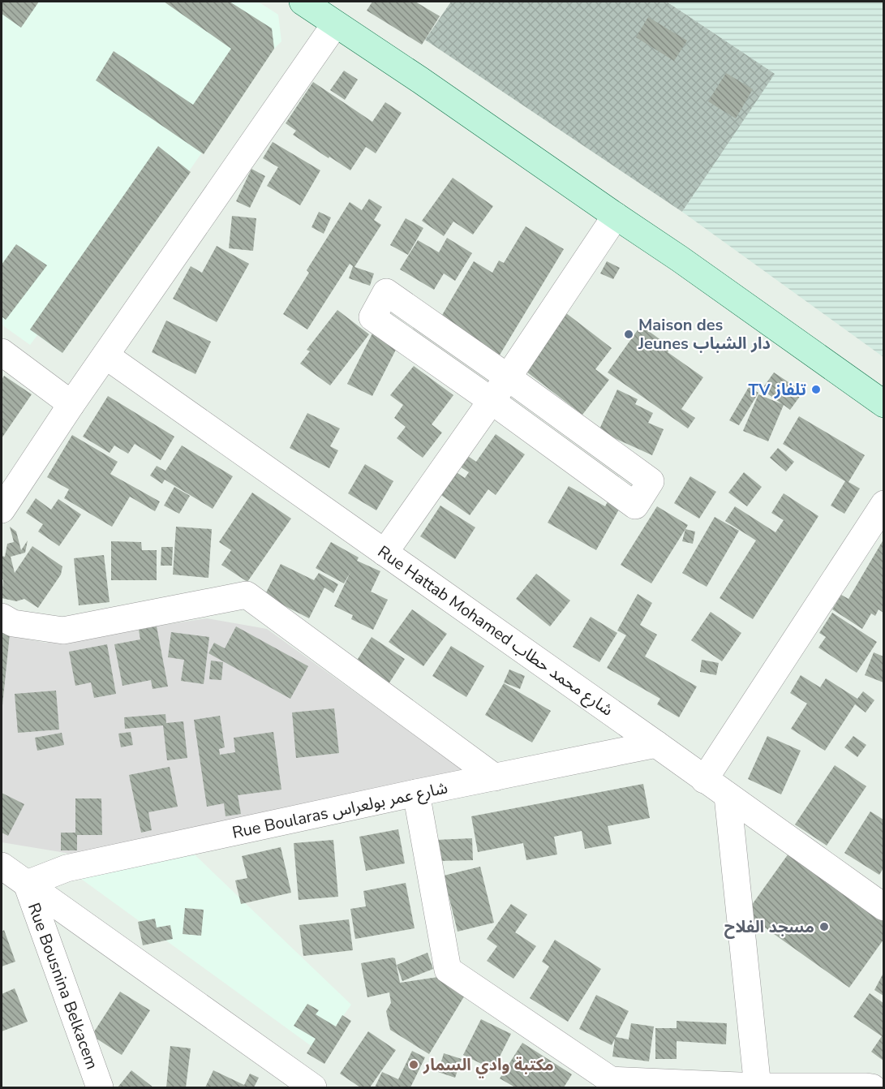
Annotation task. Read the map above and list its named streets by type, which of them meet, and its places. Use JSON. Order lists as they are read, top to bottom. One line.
{"streets":{"street":["Rue Hattab Mohamed شارع محمد حطاب","Rue Boularas شارع عمر بولعراس","Rue Bousnina Belkacem"]},"crossings":[["Rue Hattab Mohamed شارع محمد حطاب","Rue Boularas شارع عمر بولعراس"],["Rue Boularas شارع عمر بولعراس","Rue Bousnina Belkacem"]],"places":["Maison des Jeunes دار الشباب","TV تلفاز","مسجد الفلاح","مكتبة وادي السمار"]}
